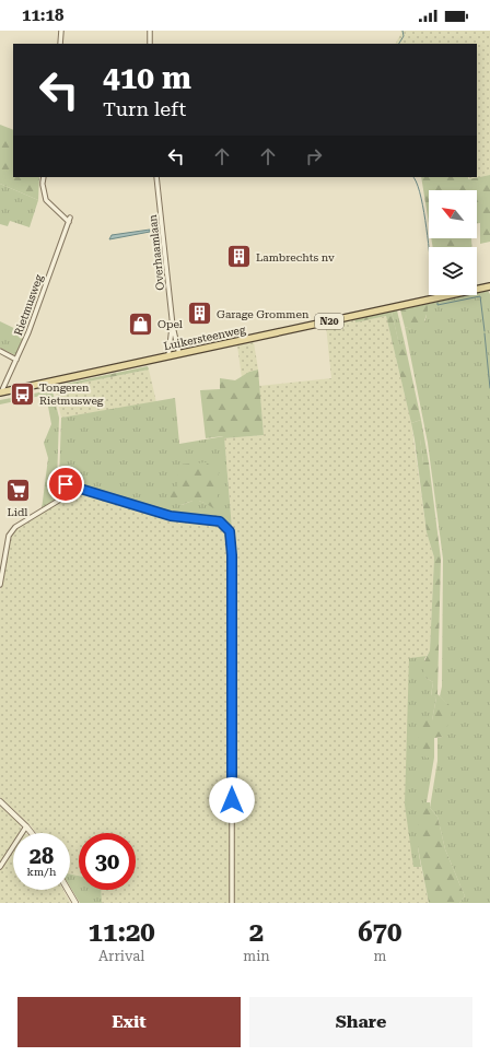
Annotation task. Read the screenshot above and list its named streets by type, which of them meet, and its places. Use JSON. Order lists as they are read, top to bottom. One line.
{"streets":{"main road":["N20","Luikersteenweg"],"street":["Overhaamlaan","Rietmusweg"]},"crossings":[["Overhaamlaan","Luikersteenweg"],["Rietmusweg","Luikersteenweg"]],"places":{"building":["Lambrechts nv","Garage Grommen"],"shop":["Opel"],"bus stop":["Tongeren Rietmusweg"],"supermarket":["Lidl"]},"north":"top left","page":{"status":"11:18","turn":["410 m","Turn left"],"speed":"28 km/h","limit":"30","eta":["11:20","Arrival","2","min","670","m"],"buttons":["Exit","Share"]}}
